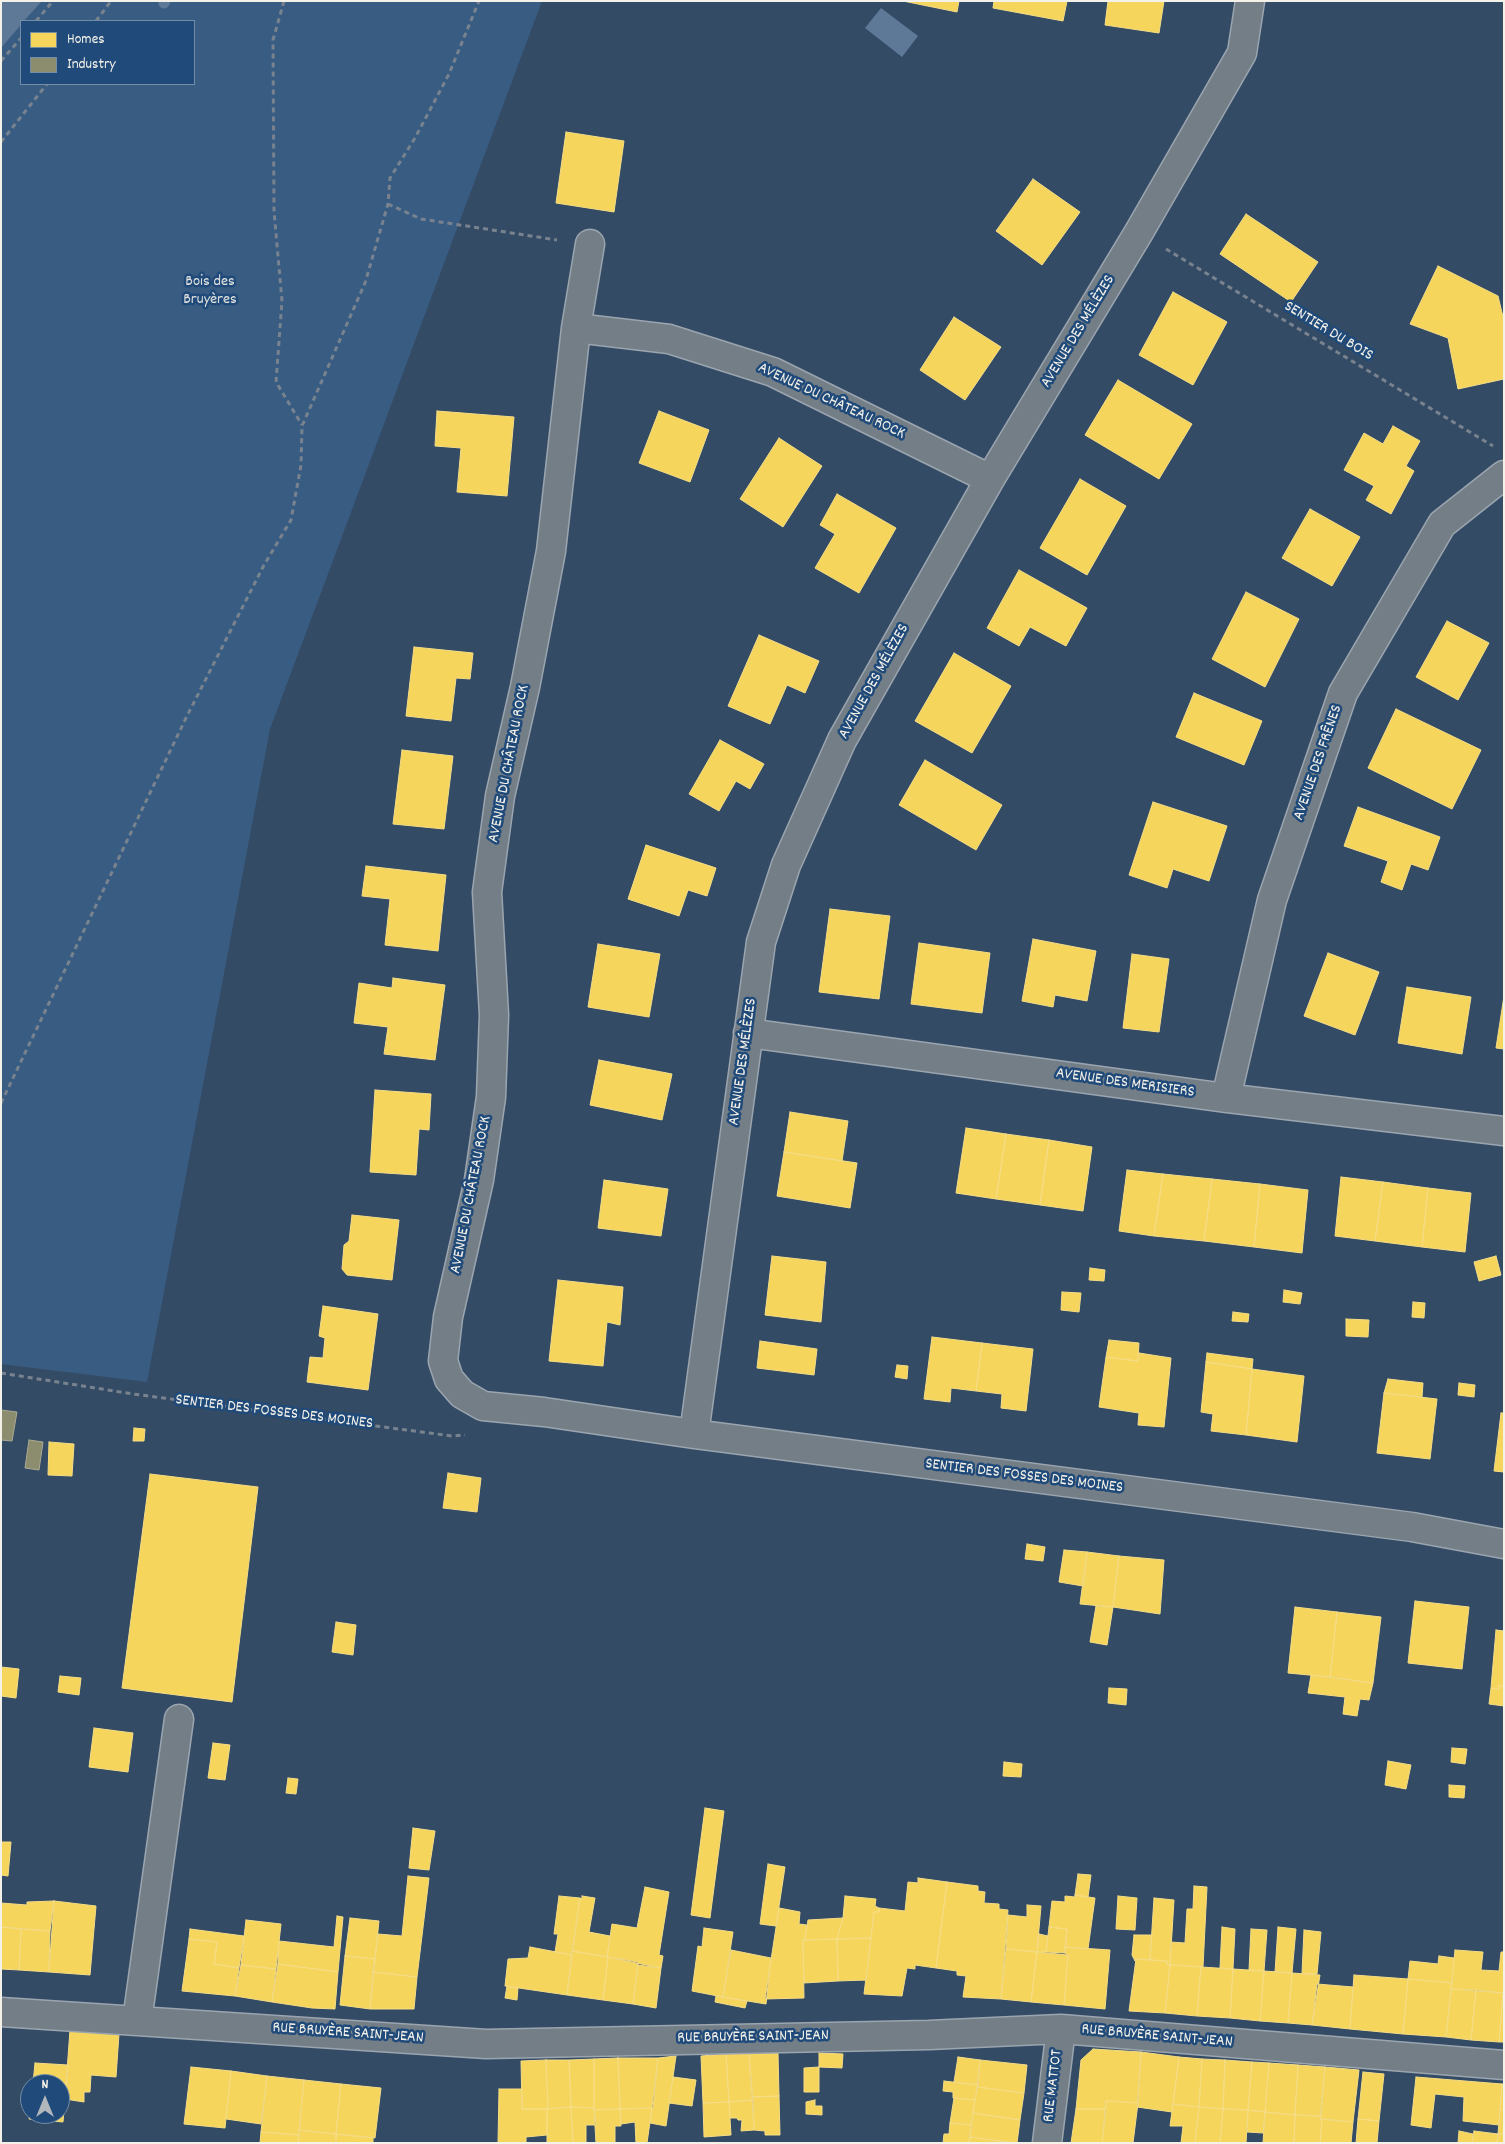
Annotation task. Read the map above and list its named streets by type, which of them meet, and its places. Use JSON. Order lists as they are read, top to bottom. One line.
{"streets":{"street":["AVENUE DES MÉLÈZES","AVENUE DU CHÂTEAU ROCK","AVENUE DES FRÊNES","AVENUE DES MERISIERS","SENTIER DES FOSSES DES MOINES","RUE BRUYÈRE SAINT-JEAN","RUE MATTOT"],"path":["SENTIER DU BOIS"]},"crossings":[["AVENUE DES MÉLÈZES","SENTIER DU BOIS"],["AVENUE DES MÉLÈZES","AVENUE DU CHÂTEAU ROCK"],["AVENUE DES MÉLÈZES","AVENUE DES MERISIERS"],["AVENUE DES MÉLÈZES","SENTIER DES FOSSES DES MOINES"],["AVENUE DU CHÂTEAU ROCK","SENTIER DES FOSSES DES MOINES"],["AVENUE DES FRÊNES","AVENUE DES MERISIERS"],["RUE BRUYÈRE SAINT-JEAN","RUE MATTOT"]],"parks":["Bois des Bruyères"],"legend":["Homes","Industry"],"north":"top"}
